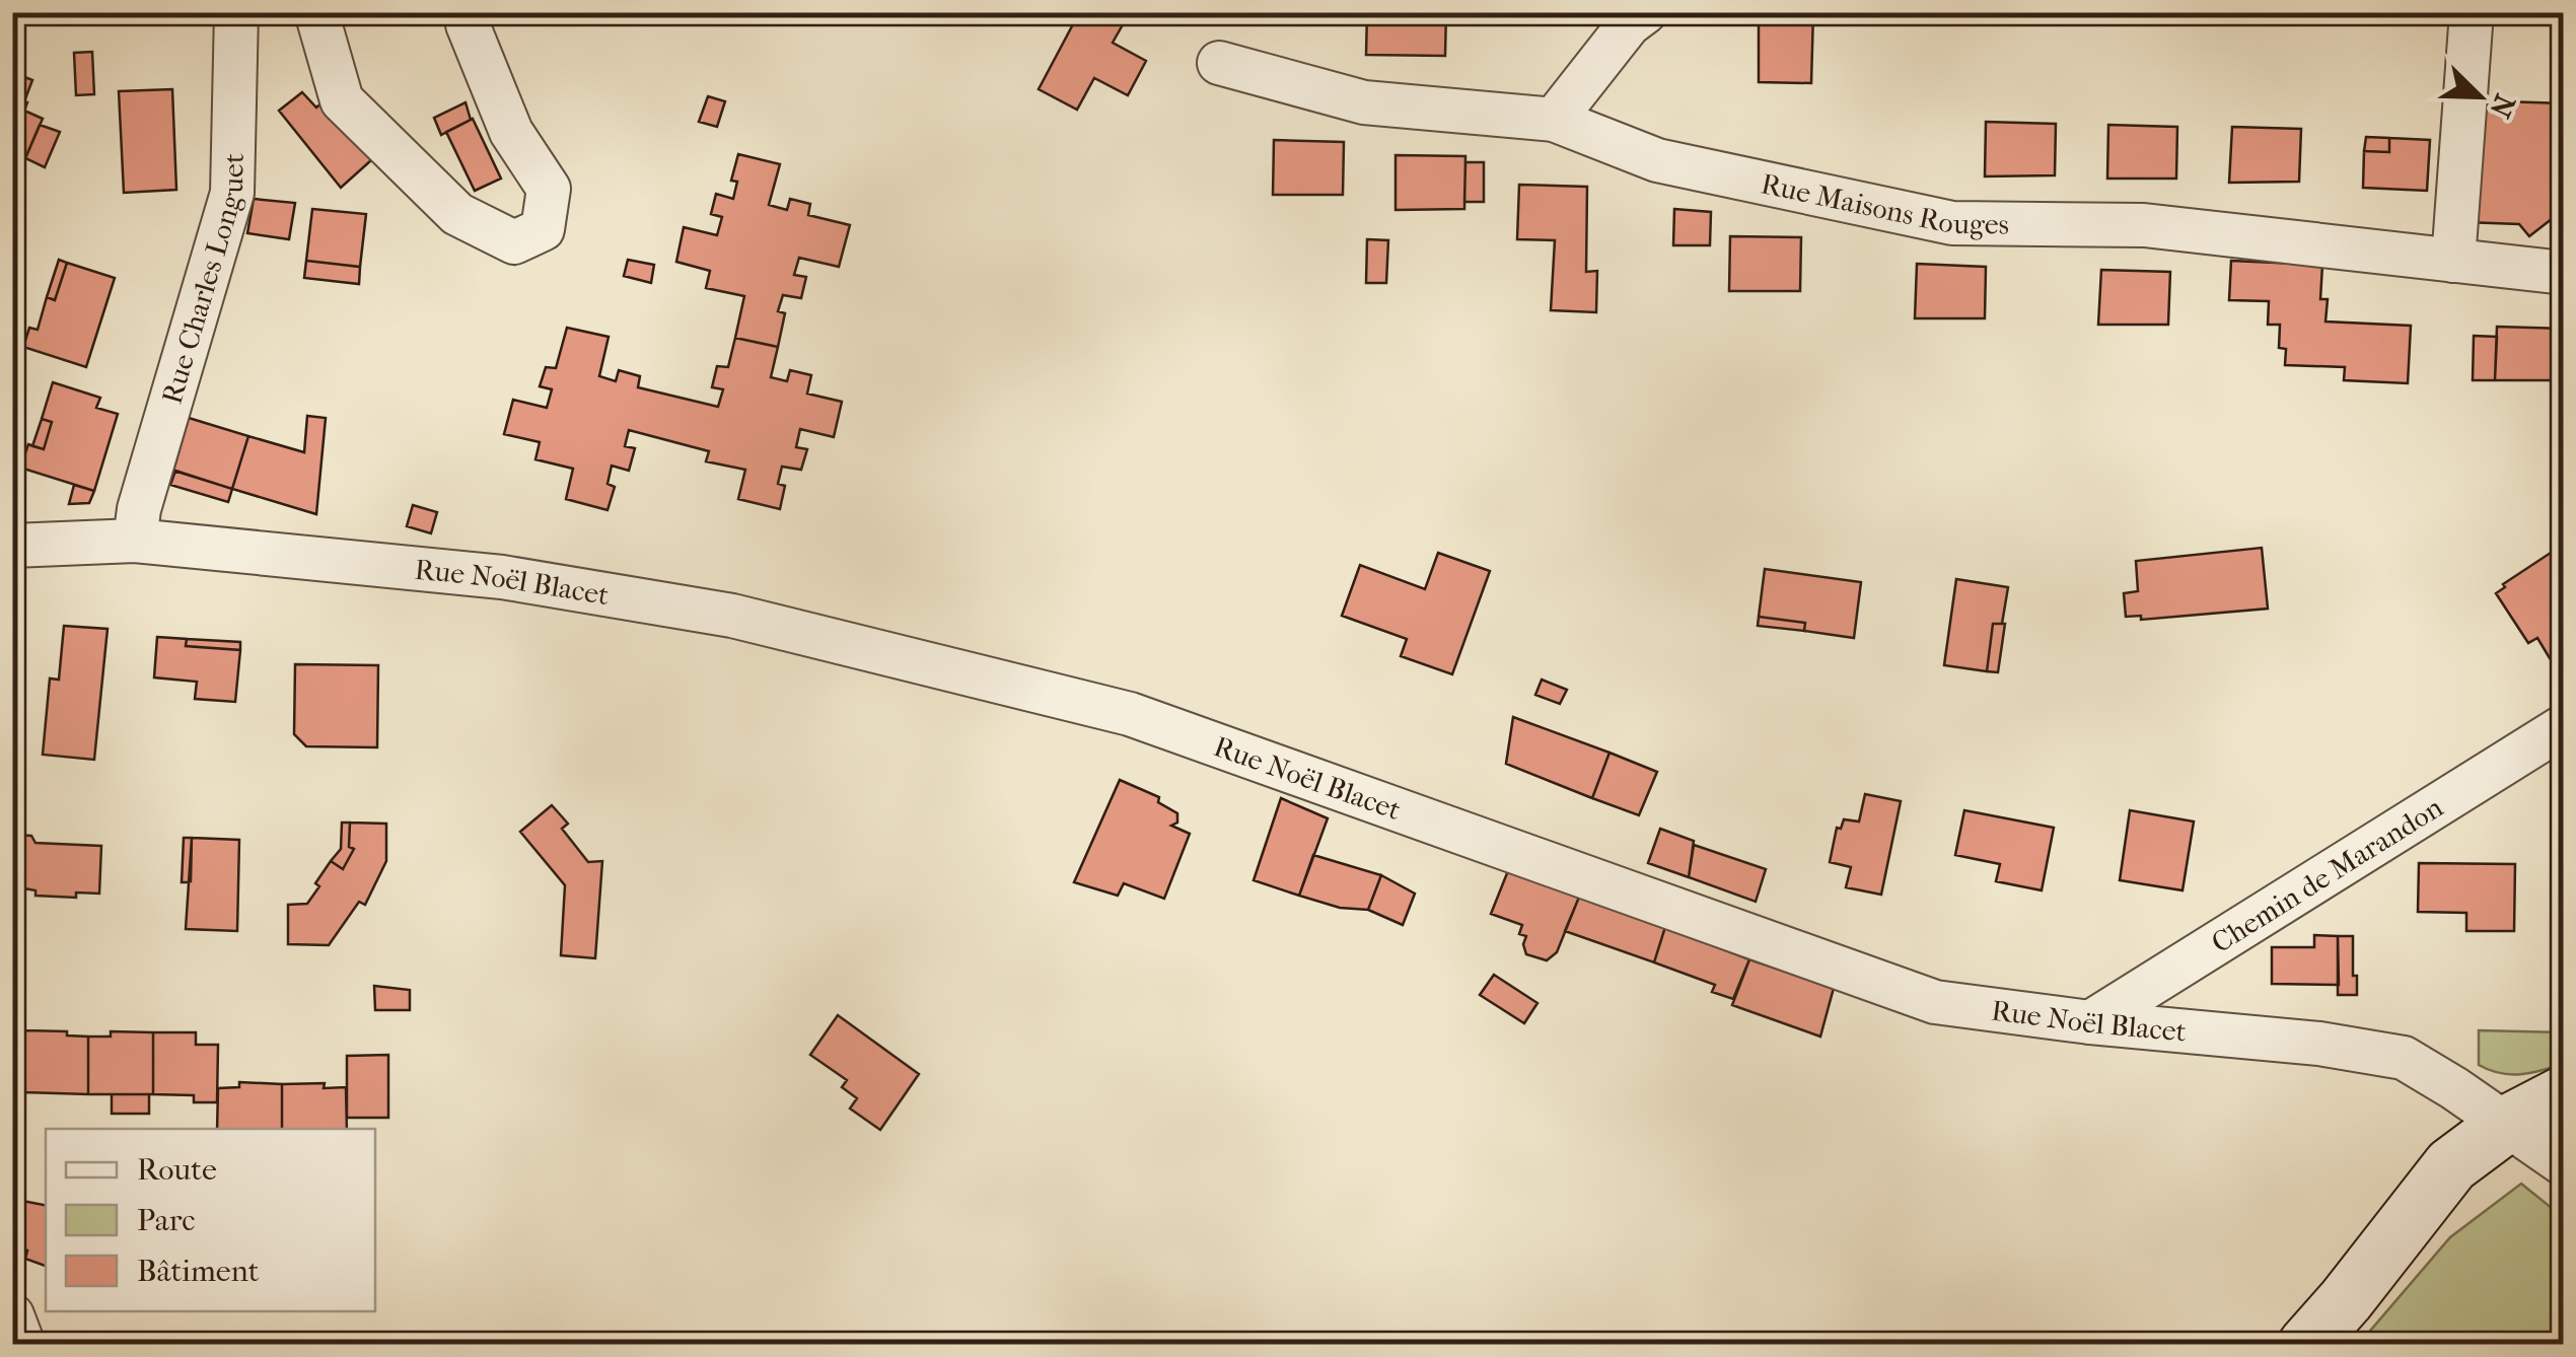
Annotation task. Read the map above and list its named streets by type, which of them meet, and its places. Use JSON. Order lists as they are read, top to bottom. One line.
{"streets":{"street":["Rue Maisons Rouges","Rue Charles Longuet","Rue Noël Blacet","Chemin de Marandon"]},"crossings":[["Rue Charles Longuet","Rue Noël Blacet"],["Rue Noël Blacet","Chemin de Marandon"]],"legend":["Route","Parc","Bâtiment"],"north":"bottom right"}
